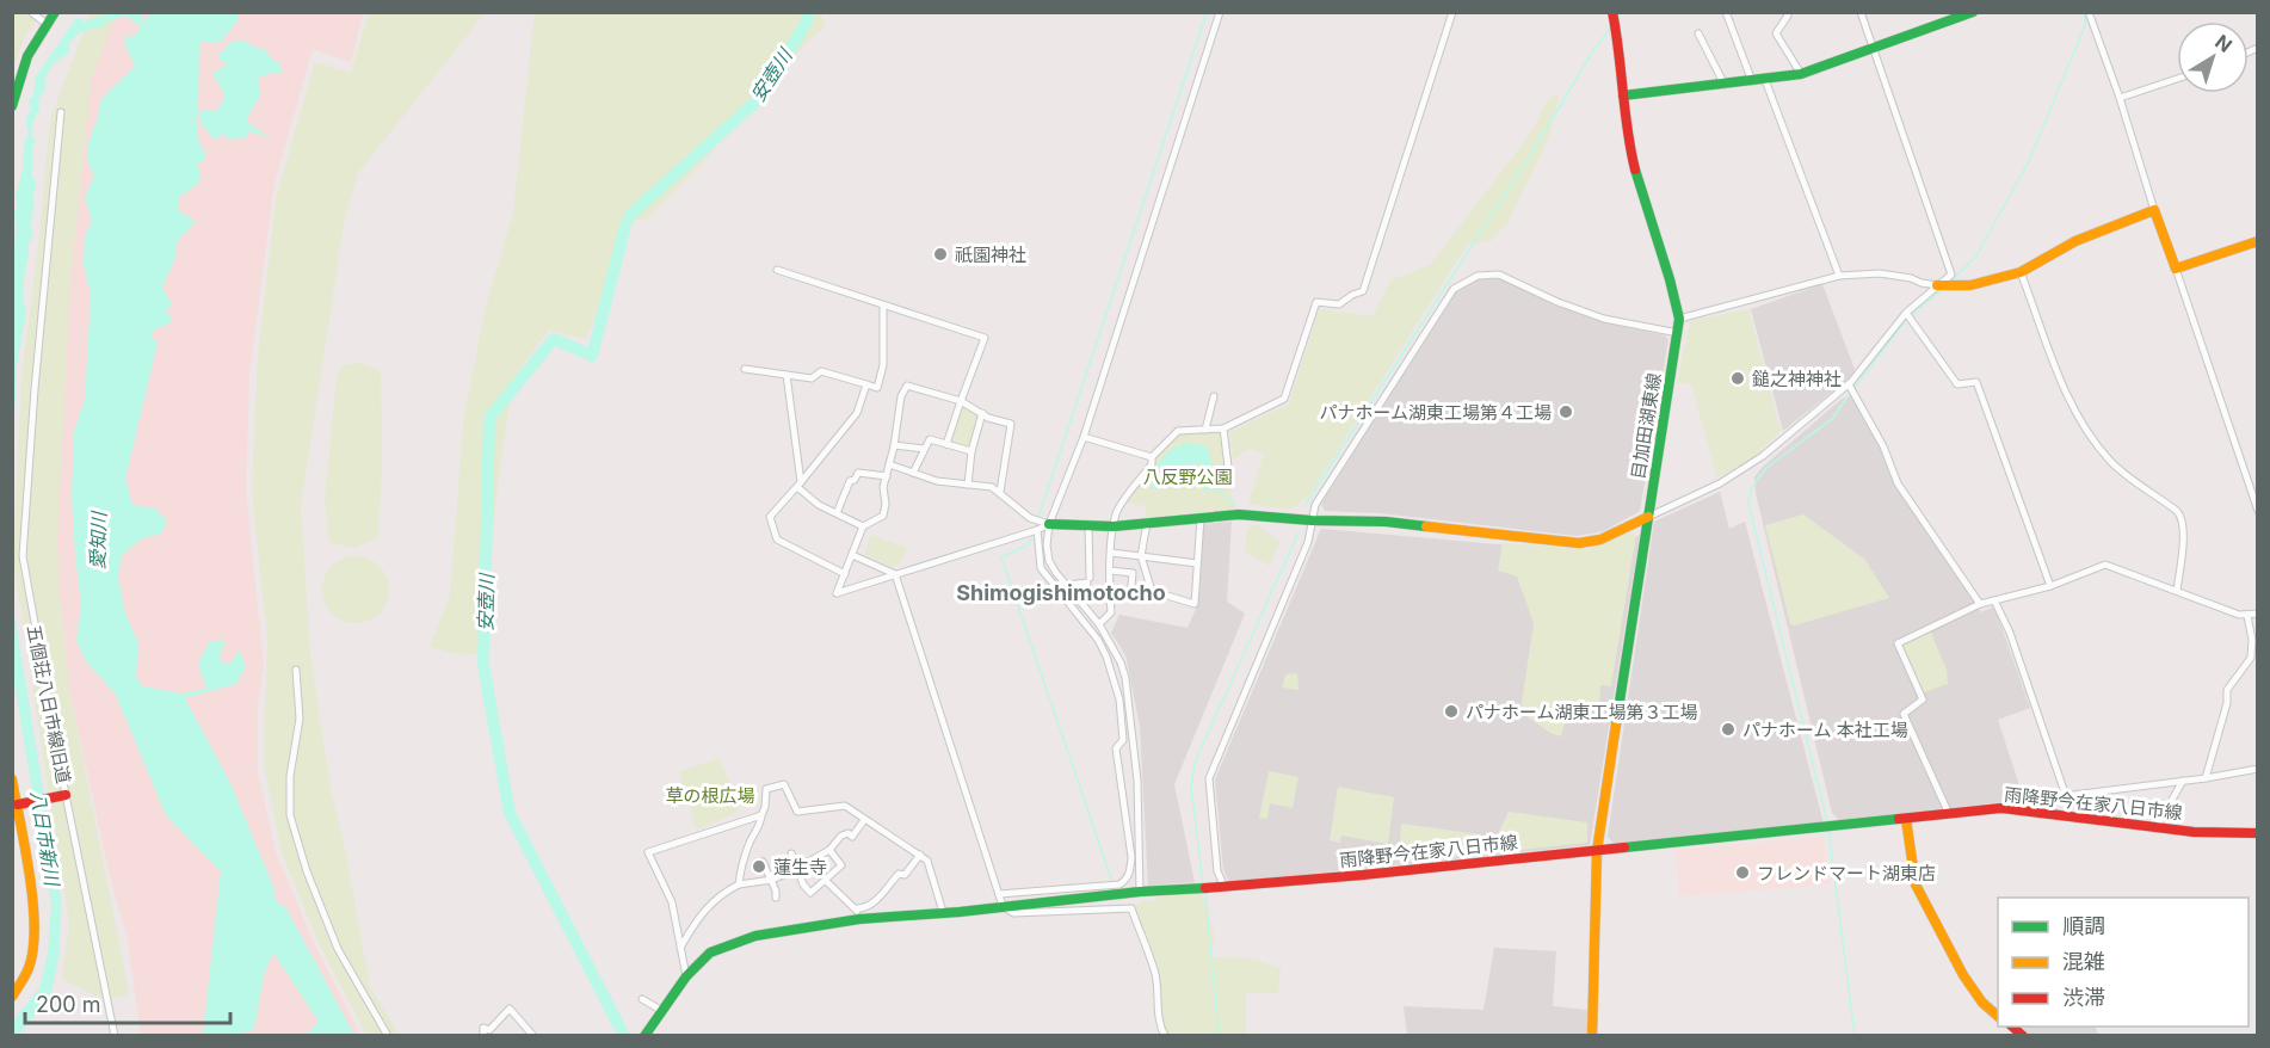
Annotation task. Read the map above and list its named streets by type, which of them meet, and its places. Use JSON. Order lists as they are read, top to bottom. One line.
{"streets":{"main road":["目加田湖東線","雨降野今在家八日市線"],"street":["五個荘八日市線旧道"]},"crossings":[["目加田湖東線","雨降野今在家八日市線"]],"districts":["Shimogishimotocho"],"water":["安壺川","愛知川","八日市新川"],"parks":["八反野公園","草の根広場"],"places":["祇園神社","鎚之神神社","パナホーム湖東工場第４工場","パナホーム湖東工場第３工場","パナホーム 本社工場","蓮生寺","フレンドマート湖東店"],"legend":["順調","混雑","渋滞"],"scale_bar":"200 m","north":"top right"}
